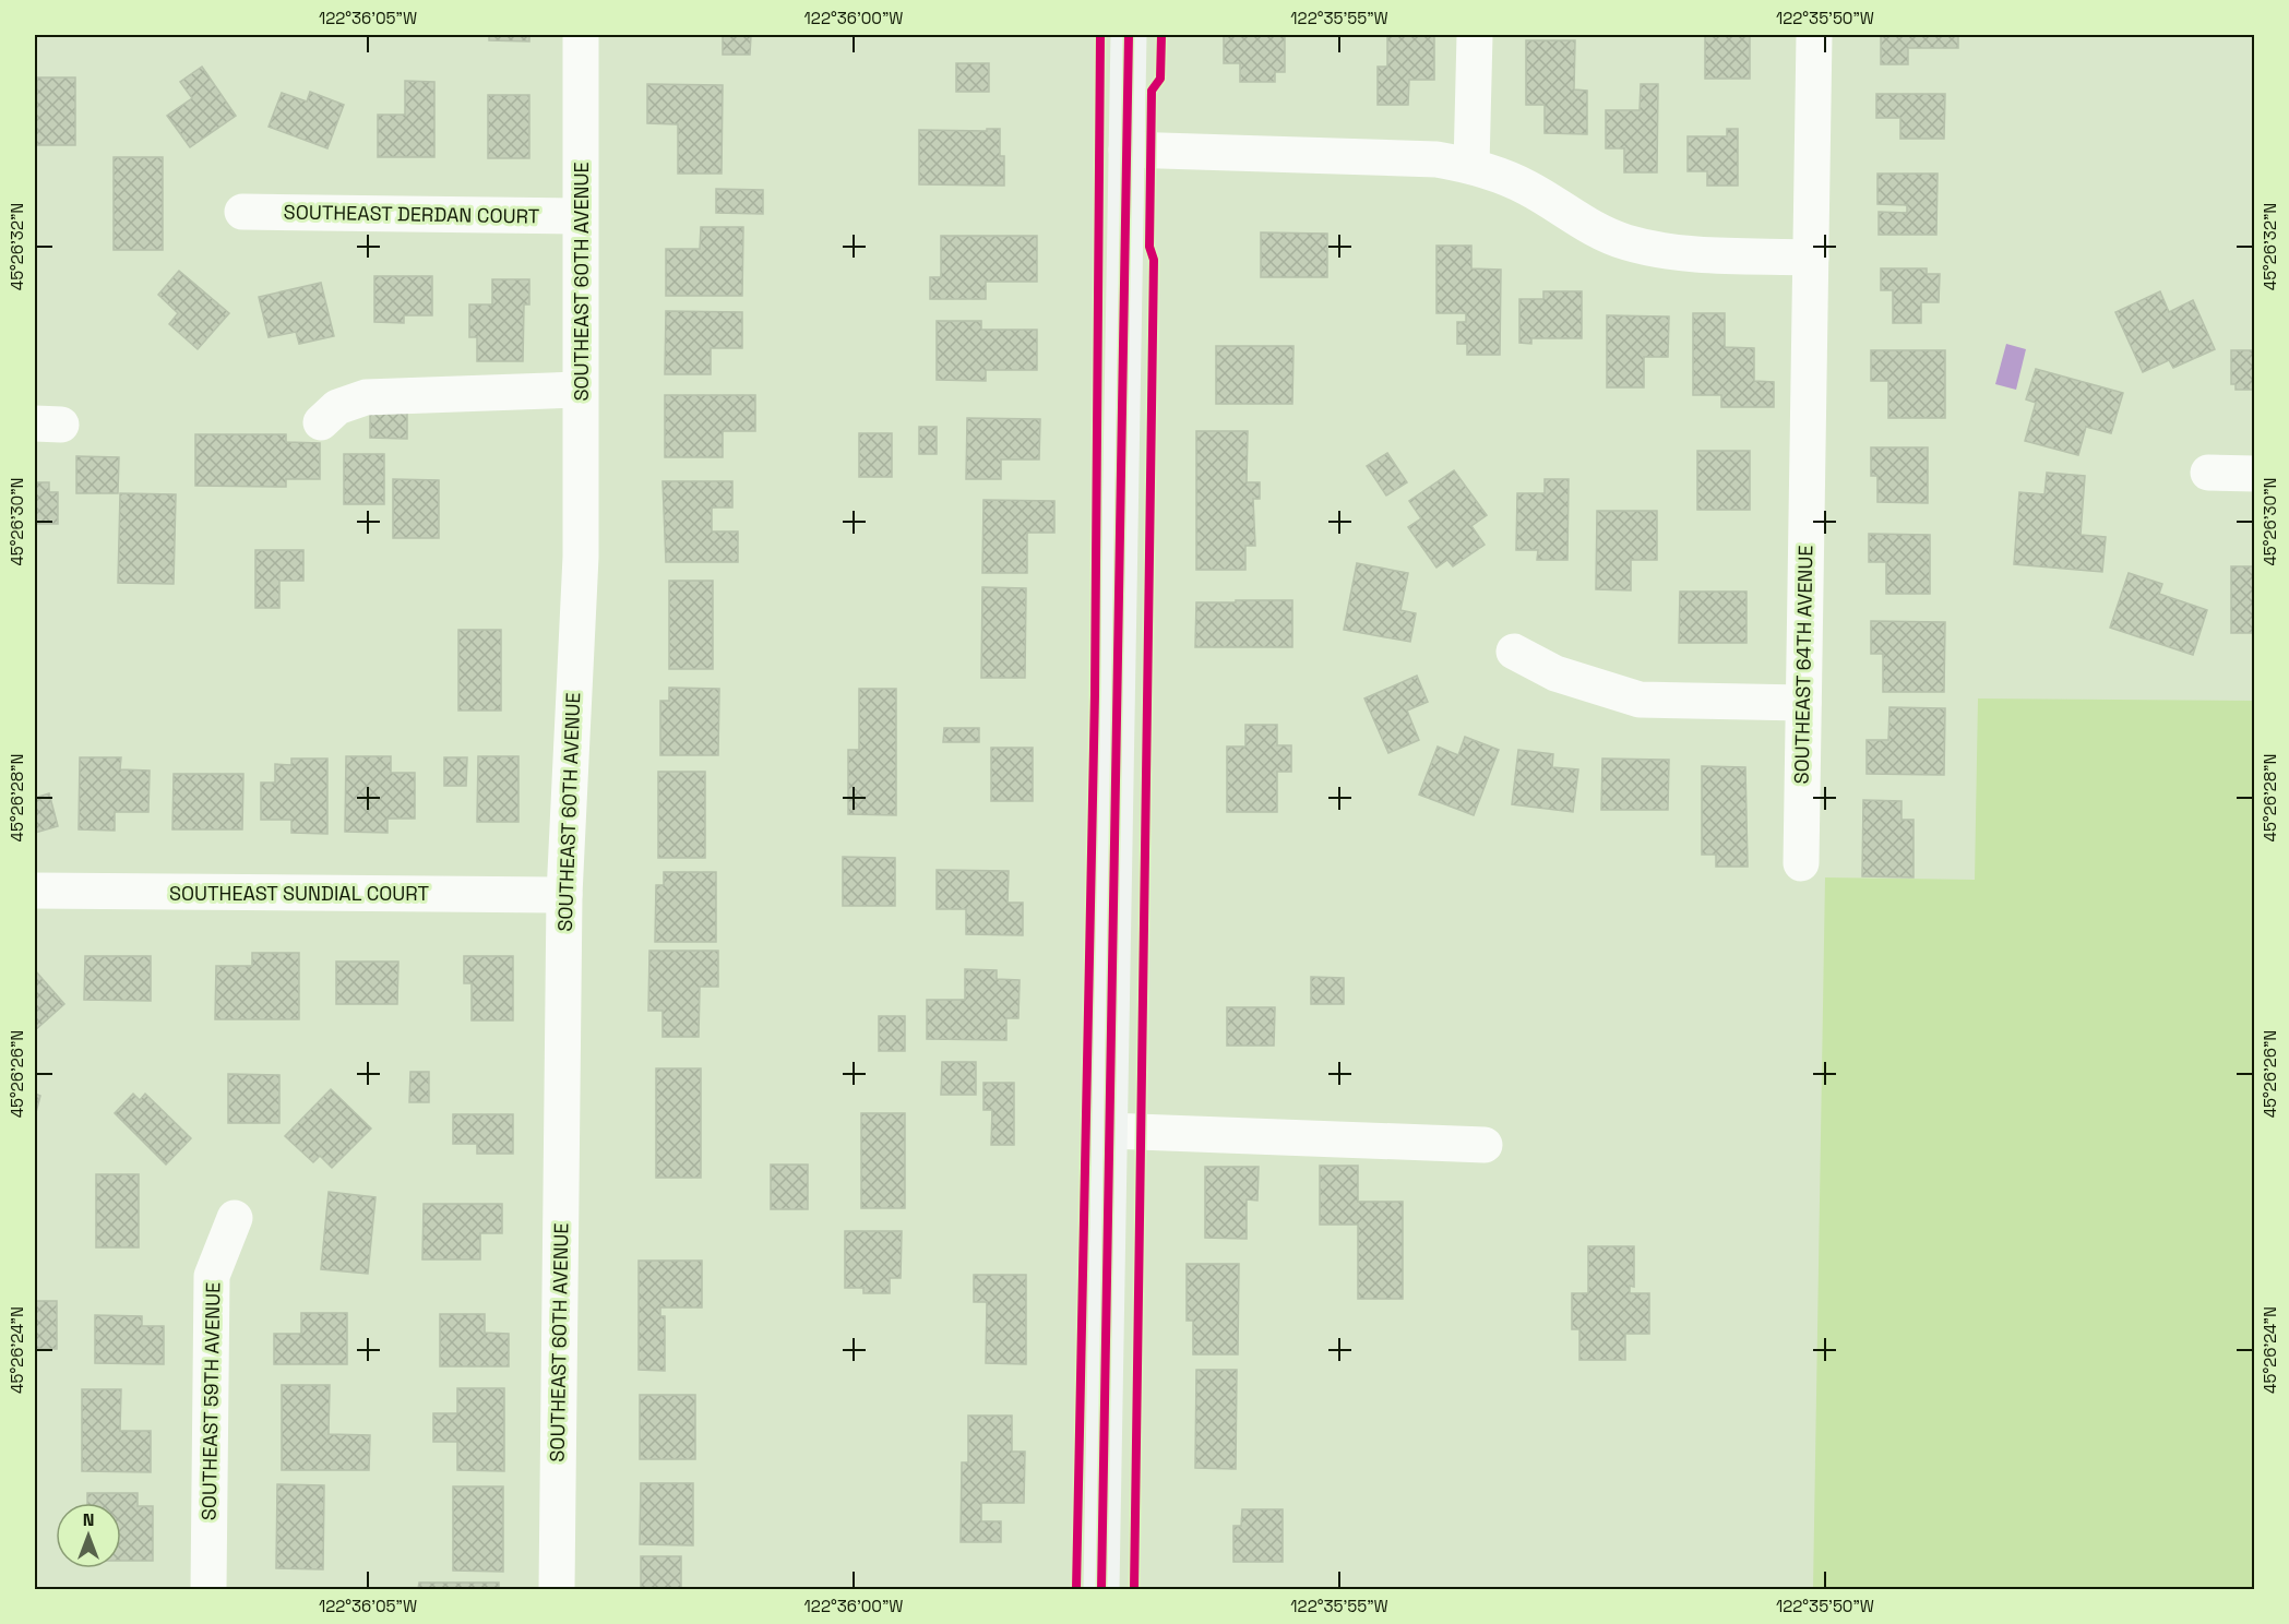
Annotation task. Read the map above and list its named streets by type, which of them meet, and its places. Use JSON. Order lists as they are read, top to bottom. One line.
{"streets":{"street":["SOUTHEAST DERDAN COURT","SOUTHEAST 60TH AVENUE","SOUTHEAST 64TH AVENUE","SOUTHEAST SUNDIAL COURT","SOUTHEAST 59TH AVENUE"]},"crossings":[["SOUTHEAST DERDAN COURT","SOUTHEAST 60TH AVENUE"],["SOUTHEAST 60TH AVENUE","SOUTHEAST SUNDIAL COURT"]],"north":"top","coordinates":["122°36'05\"W","122°36'00\"W","122°35'55\"W","122°35'50\"W","45°26'32\"N","45°26'30\"N","45°26'28\"N","45°26'26\"N","45°26'24\"N"]}
